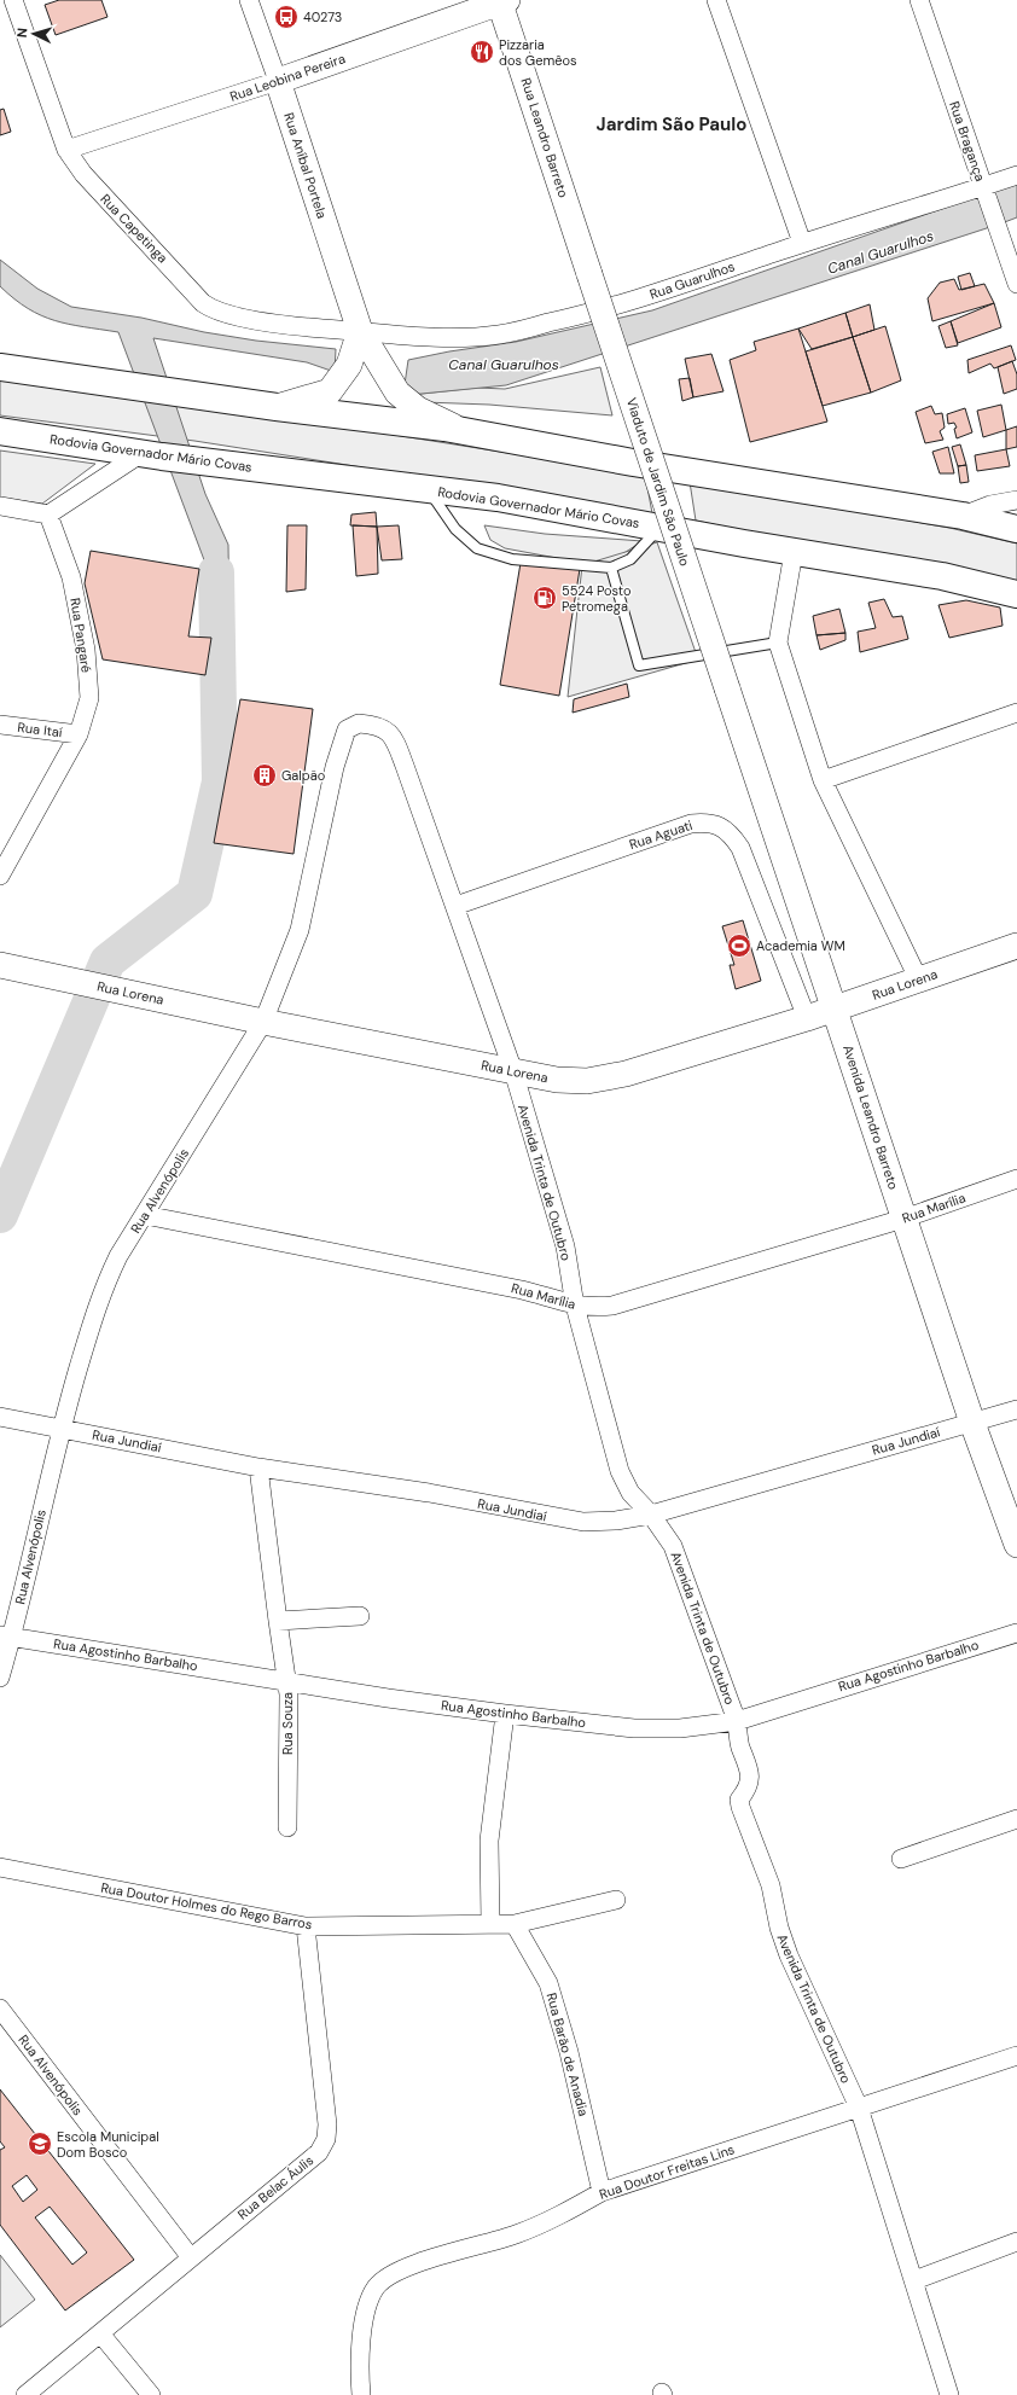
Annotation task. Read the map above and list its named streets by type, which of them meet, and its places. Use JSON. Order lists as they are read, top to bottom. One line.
{"streets":{"highway":["Rodovia Governador Mário Covas"],"main road":["Rua Leobina Pereira","Rua Leandro Barreto","Rua Aníbal Portela","Viaduto de Jardim São Paulo","Rua Lorena","Avenida Leandro Barreto"],"street":["Rua Bragança","Rua Capetinga","Rua Guarulhos","Rua Pangaré","Rua Itaí","Rua Aguati","Avenida Trinta de Outubro","Rua Alvenópolis","Rua Marília","Rua Jundiaí","Rua Agostinho Barbalho","Rua Souza","Rua Doutor Holmes do Rego Barros","Rua Barão de Anadia","Rua Doutor Freitas Lins","Rua Belac Áulis"]},"crossings":[["Rua Leobina Pereira","Rua Leandro Barreto"],["Rua Leobina Pereira","Rua Aníbal Portela"],["Rua Leobina Pereira","Rua Capetinga"],["Rua Leandro Barreto","Viaduto de Jardim São Paulo"],["Rua Bragança","Rua Guarulhos"],["Rua Aníbal Portela","Rua Capetinga"],["Rua Aníbal Portela","Rua Guarulhos"],["Rua Capetinga","Rua Guarulhos"],["Viaduto de Jardim São Paulo","Avenida Leandro Barreto"],["Rua Pangaré","Rua Itaí"],["Rua Aguati","Rua Lorena"],["Rua Aguati","Avenida Trinta de Outubro"],["Rua Lorena","Avenida Leandro Barreto"],["Rua Lorena","Avenida Trinta de Outubro"],["Rua Lorena","Rua Alvenópolis"],["Avenida Leandro Barreto","Rua Marília"],["Avenida Leandro Barreto","Rua Jundiaí"],["Avenida Trinta de Outubro","Rua Alvenópolis"],["Avenida Trinta de Outubro","Rua Marília"],["Avenida Trinta de Outubro","Rua Jundiaí"],["Avenida Trinta de Outubro","Rua Agostinho Barbalho"],["Avenida Trinta de Outubro","Rua Doutor Freitas Lins"],["Rua Alvenópolis","Rua Marília"],["Rua Alvenópolis","Rua Jundiaí"],["Rua Alvenópolis","Rua Agostinho Barbalho"],["Rua Alvenópolis","Rua Belac Áulis"],["Rua Jundiaí","Rua Souza"],["Rua Agostinho Barbalho","Rua Souza"],["Rua Doutor Holmes do Rego Barros","Rua Barão de Anadia"],["Rua Doutor Holmes do Rego Barros","Rua Belac Áulis"],["Rua Barão de Anadia","Rua Doutor Freitas Lins"]],"districts":["Jardim São Paulo"],"water":["Canal Guarulhos"],"places":{"bus stop":["40273"],"restaurant":["Pizzaria dos Gemêos"],"fuel station":["5524 Posto Petromega"],"building":["Galpão"],"sports":["Academia WM"],"school or university":["Escola Municipal Dom Bosco"]},"north":"left"}
